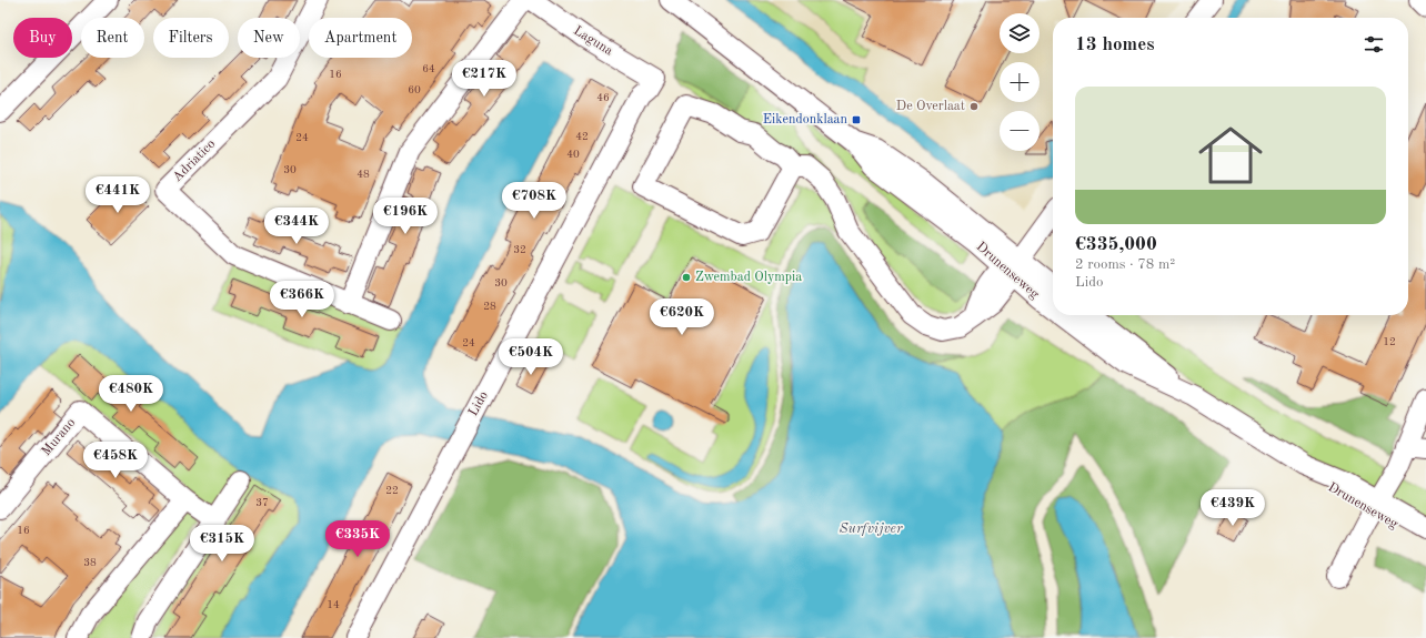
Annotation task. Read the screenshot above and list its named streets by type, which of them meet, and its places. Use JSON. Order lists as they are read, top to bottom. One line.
{"streets":{"street":["Laguna","Adriatico","Drunenseweg","Lido","Murano"]},"crossings":[["Laguna","Lido"]],"water":["Surfvijver"],"places":{"other":["De Overlaat","Zwembad Olympia"],"transit":["Eikendonklaan"]},"house_numbers":["64","16","60","46","42","24","40","30","48","32","30","28","12","24","22","37","16","38","14"],"page":{"map_buttons":["+","−"],"chip":["Buy","Rent","Filters","New","Apartment"],"heading":"13 homes","price":["€217K","€441K","€708K","€196K","€344K","€366K","€620K","€504K","€480K","€458K","€439K","€335K","€315K"],"list":[{"name":"€335,000","note":"2 rooms · 78 m² · Lido"}]}}
